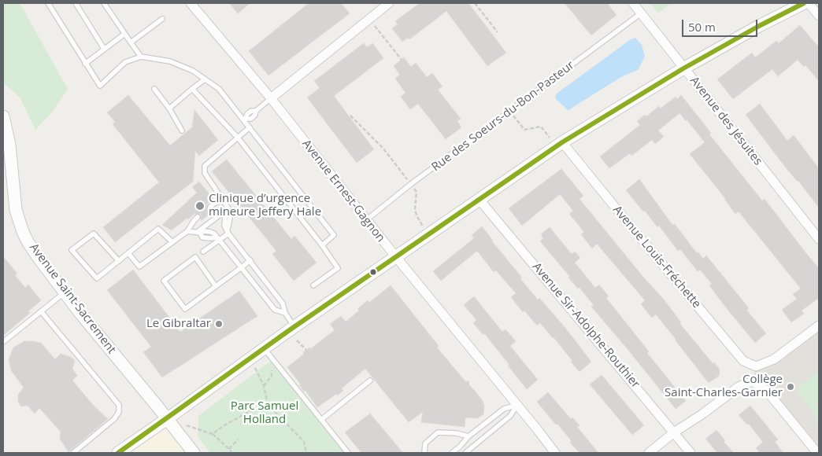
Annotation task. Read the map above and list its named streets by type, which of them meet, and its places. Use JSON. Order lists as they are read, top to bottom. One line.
{"streets":{"main road":["Avenue Saint-Sacrement"],"street":["Avenue des Jésuites","Avenue Ernest-Gagnon","Avenue Louis-Fréchette","Avenue Sir-Adolphe-Routhier"],"lane":["Rue des Soeurs-du-Bon-Pasteur"]},"crossings":[["Rue des Soeurs-du-Bon-Pasteur","Avenue des Jésuites"],["Rue des Soeurs-du-Bon-Pasteur","Avenue Ernest-Gagnon"]],"parks":["Parc Samuel Holland"],"places":["Clinique d’urgence mineure Jeffery Hale","Le Gibraltar","Collège Saint-Charles-Garnier"],"scale_bar":"50 m"}
